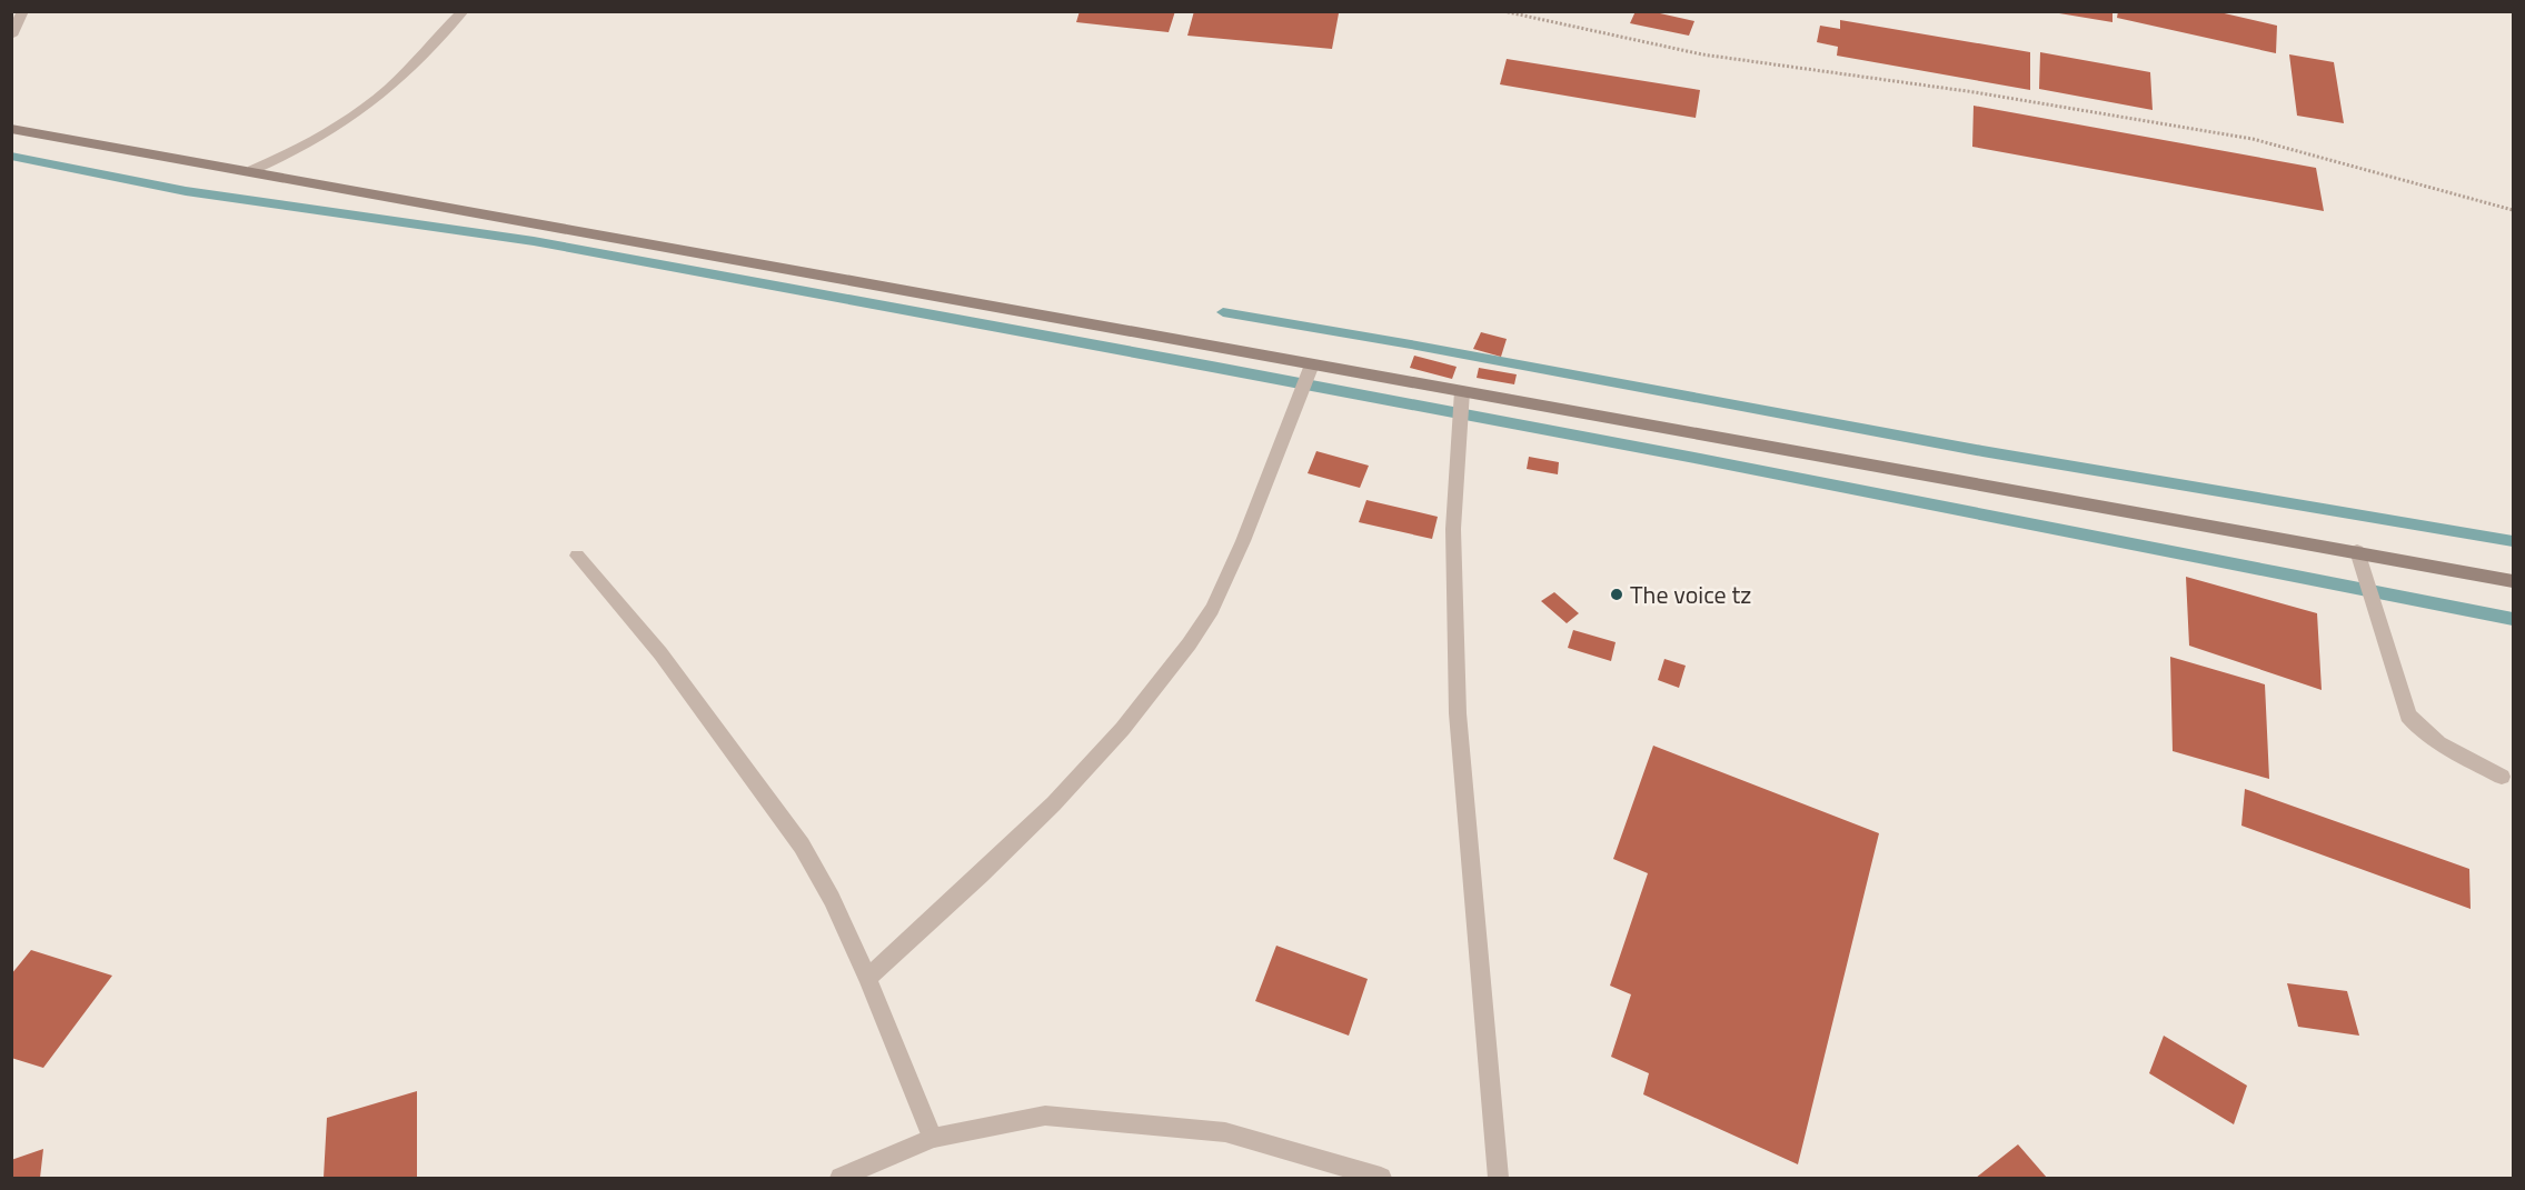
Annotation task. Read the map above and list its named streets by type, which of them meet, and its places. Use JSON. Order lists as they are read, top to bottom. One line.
{"places":["The voice tz"]}
